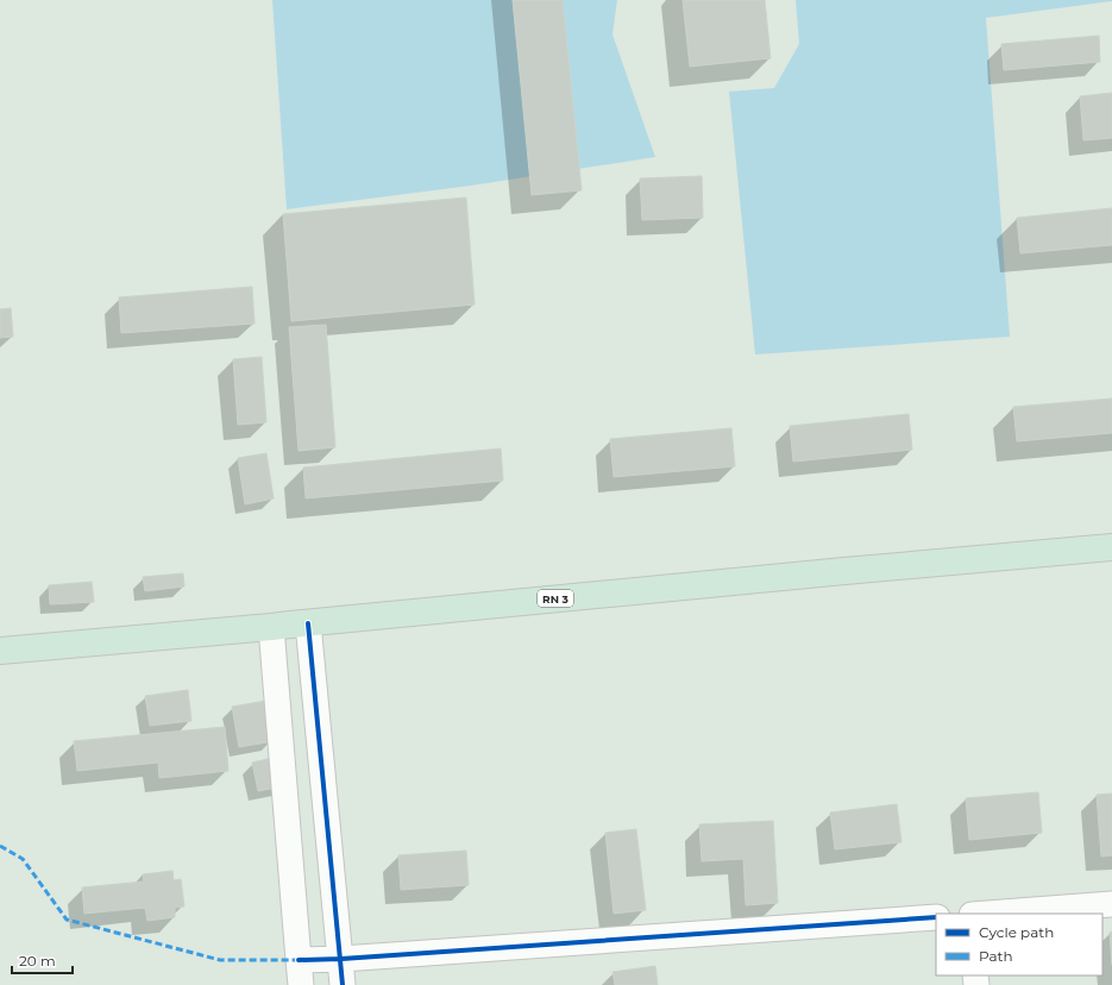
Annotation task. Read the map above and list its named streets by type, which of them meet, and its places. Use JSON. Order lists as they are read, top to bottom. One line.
{"streets":{"main road":["RN 3"]},"legend":["Cycle path","Path"],"scale_bar":"20 m"}
